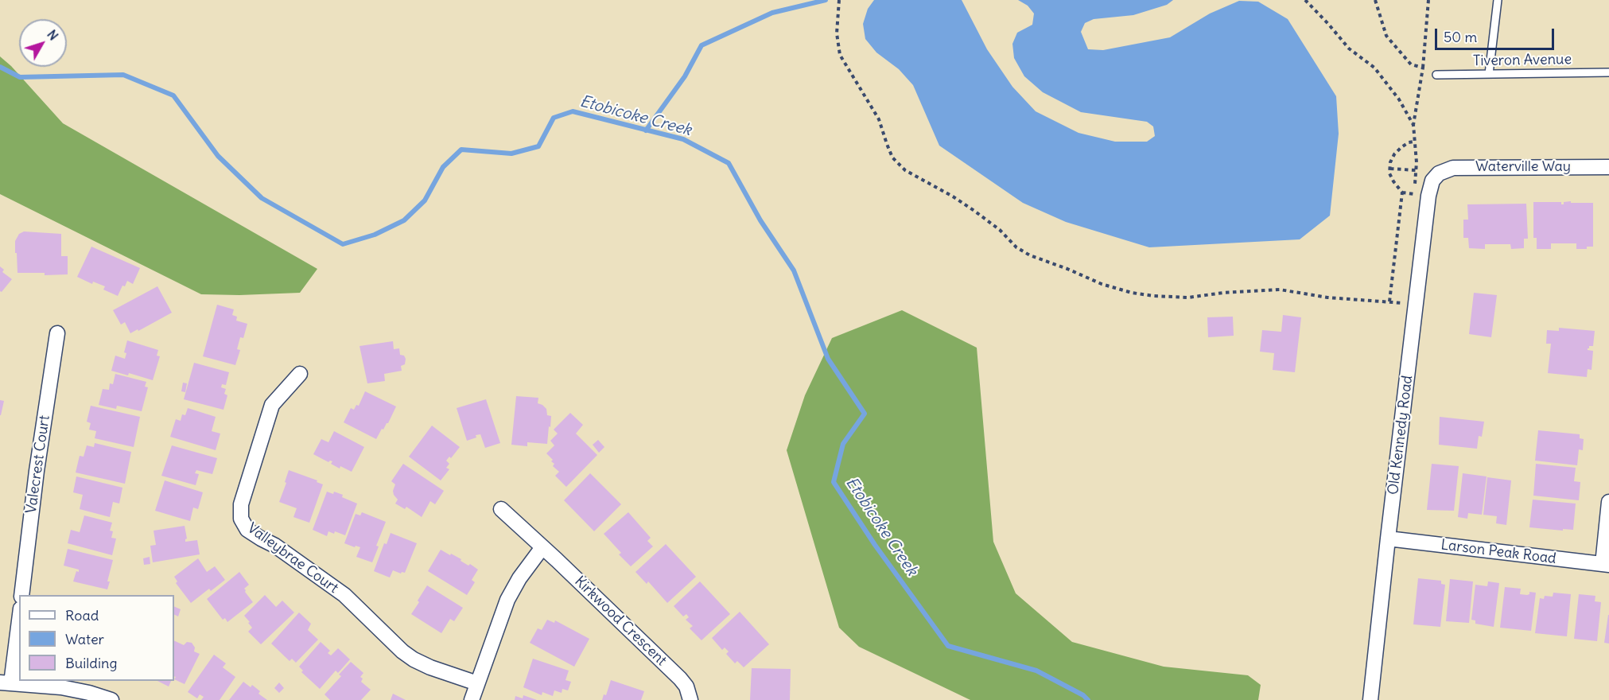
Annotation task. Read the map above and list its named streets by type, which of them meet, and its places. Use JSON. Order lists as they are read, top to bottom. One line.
{"streets":{"street":["Waterville Way","Old Kennedy Road","Valecrest Court","Larson Peak Road","Valleybrae Court","Kirkwood Crescent"],"lane":["Tiveron Avenue"]},"crossings":[["Waterville Way","Old Kennedy Road"],["Old Kennedy Road","Larson Peak Road"]],"water":["Etobicoke Creek"],"legend":["Road","Water","Building"],"scale_bar":"50 m","north":"top right"}
